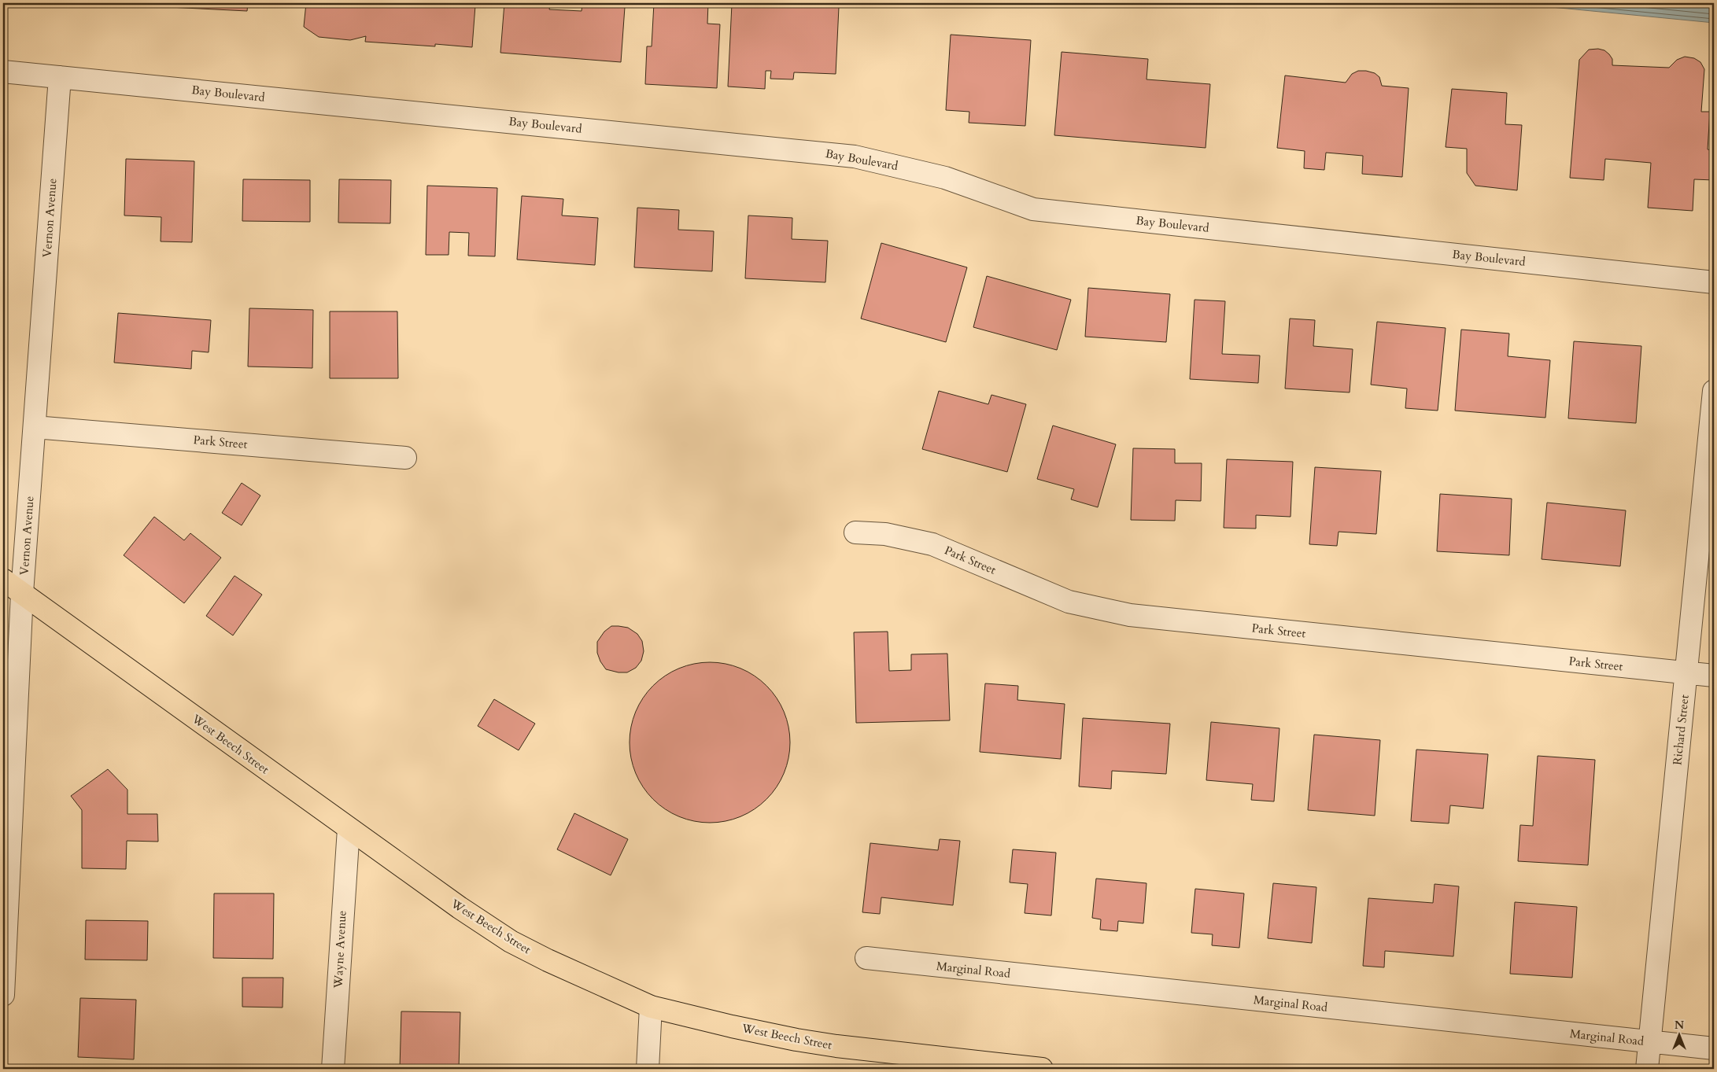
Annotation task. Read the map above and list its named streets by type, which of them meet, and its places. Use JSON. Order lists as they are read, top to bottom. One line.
{"streets":{"highway":["West Beech Street"],"street":["Bay Boulevard","Vernon Avenue","Park Street","Richard Street","Wayne Avenue","Marginal Road"]},"crossings":[["Bay Boulevard","Vernon Avenue"],["Vernon Avenue","Park Street"],["Vernon Avenue","West Beech Street"],["Park Street","Richard Street"],["Richard Street","Marginal Road"],["West Beech Street","Wayne Avenue"]],"north":"top"}
